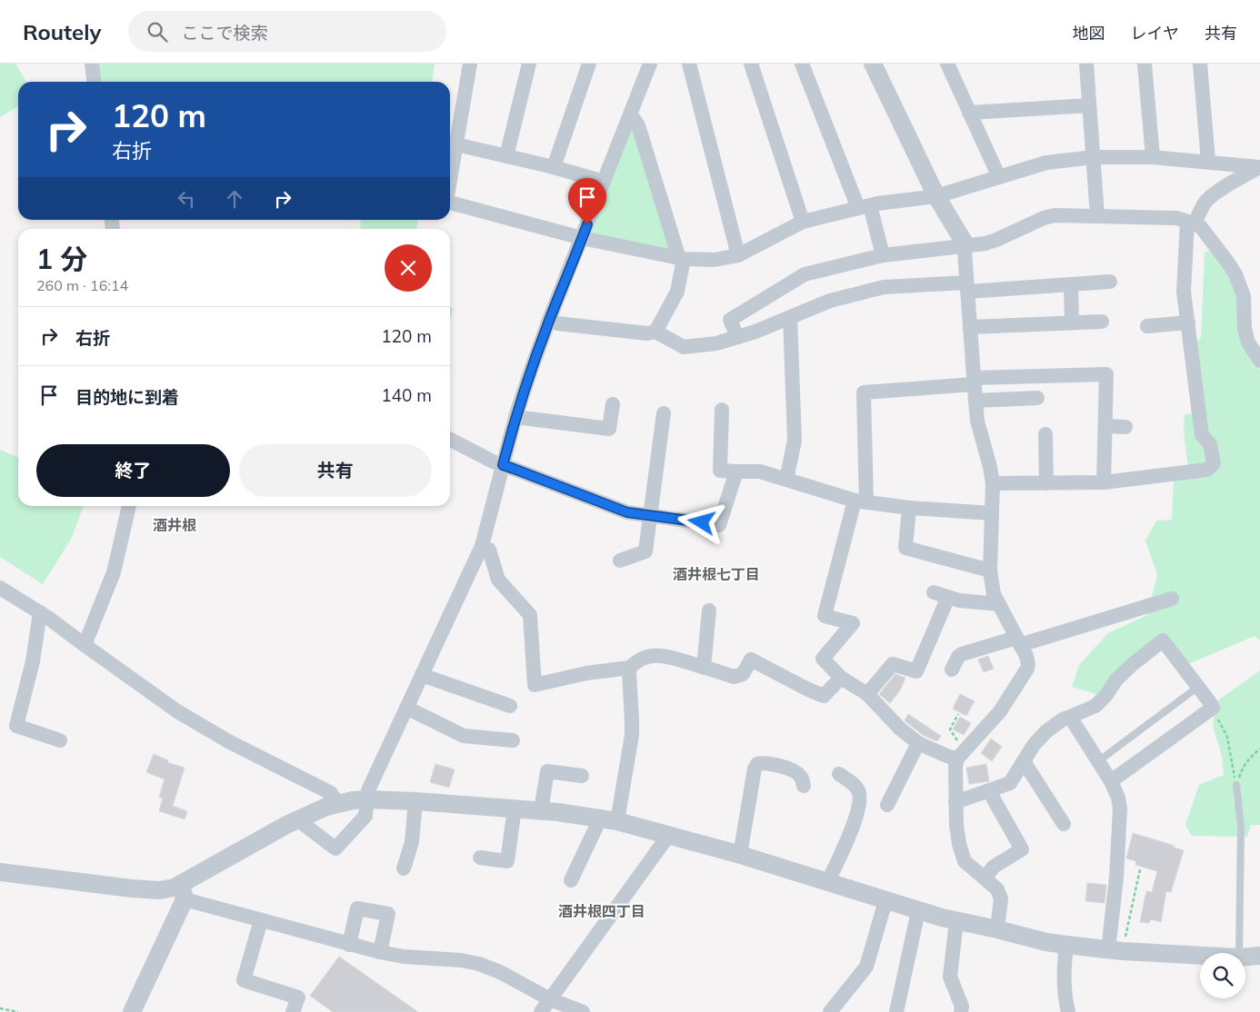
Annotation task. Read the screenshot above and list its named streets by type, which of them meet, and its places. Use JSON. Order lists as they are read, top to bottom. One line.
{"districts":["酒井根","酒井根七丁目","酒井根四丁目"],"page":{"header":"Routely","search":"ここで検索","nav":["地図","レイヤ","共有"],"turn":["120 m","右折"],"heading":["1 分","260 m · 16:14"],"list":[{"name":"右折","value":"120 m"},{"name":"目的地に到着","value":"140 m"}],"buttons":["終了","共有"]}}
